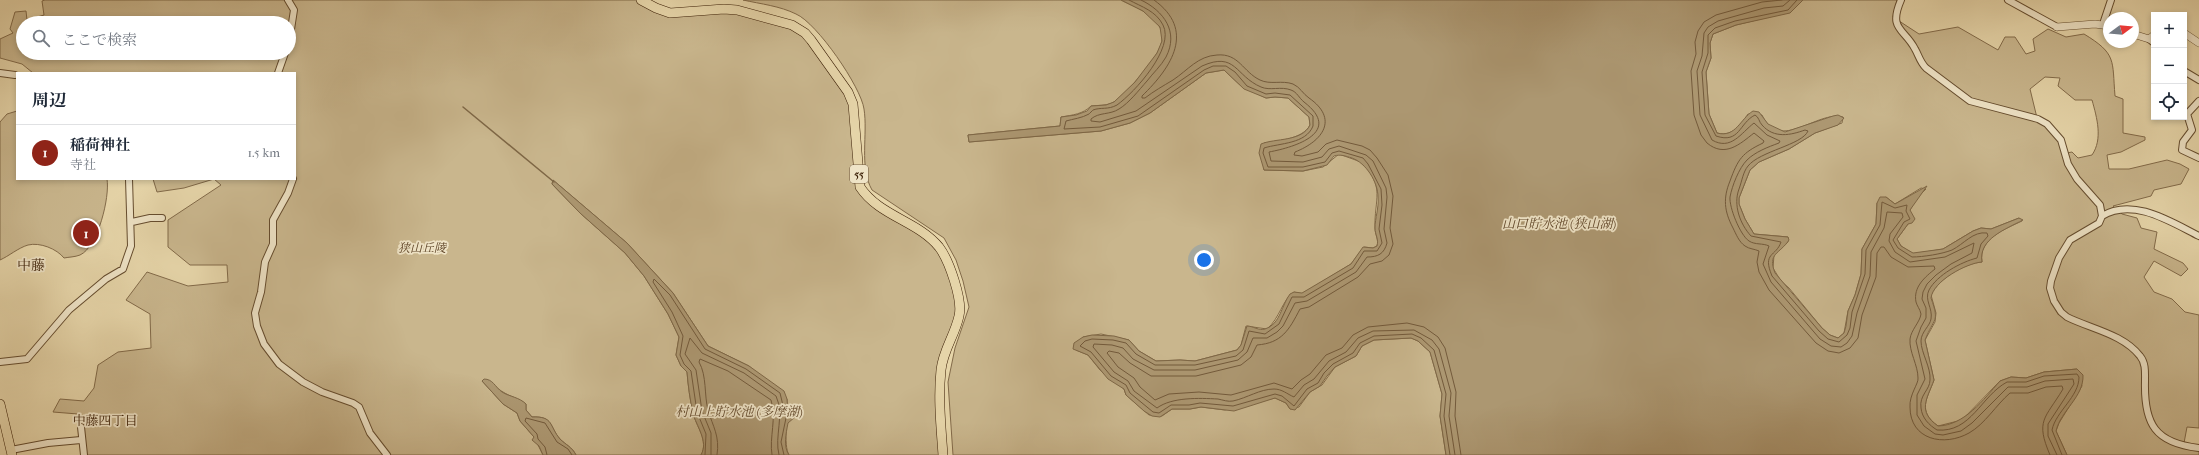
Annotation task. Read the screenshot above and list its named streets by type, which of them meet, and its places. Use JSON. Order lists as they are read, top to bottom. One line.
{"streets":{"main road":["55"]},"districts":["中藤","中藤四丁目"],"water":["山口貯水池 (狭山湖)","村山上貯水池 (多摩湖)"],"parks":["狭山丘陵"],"north":"right","page":{"map_buttons":["+","−"],"search":"ここで検索","heading":"周辺","list":[{"mark":"1","name":"稲荷神社","note":"寺社","value":"1.5 km"}],"pins":"1"}}
